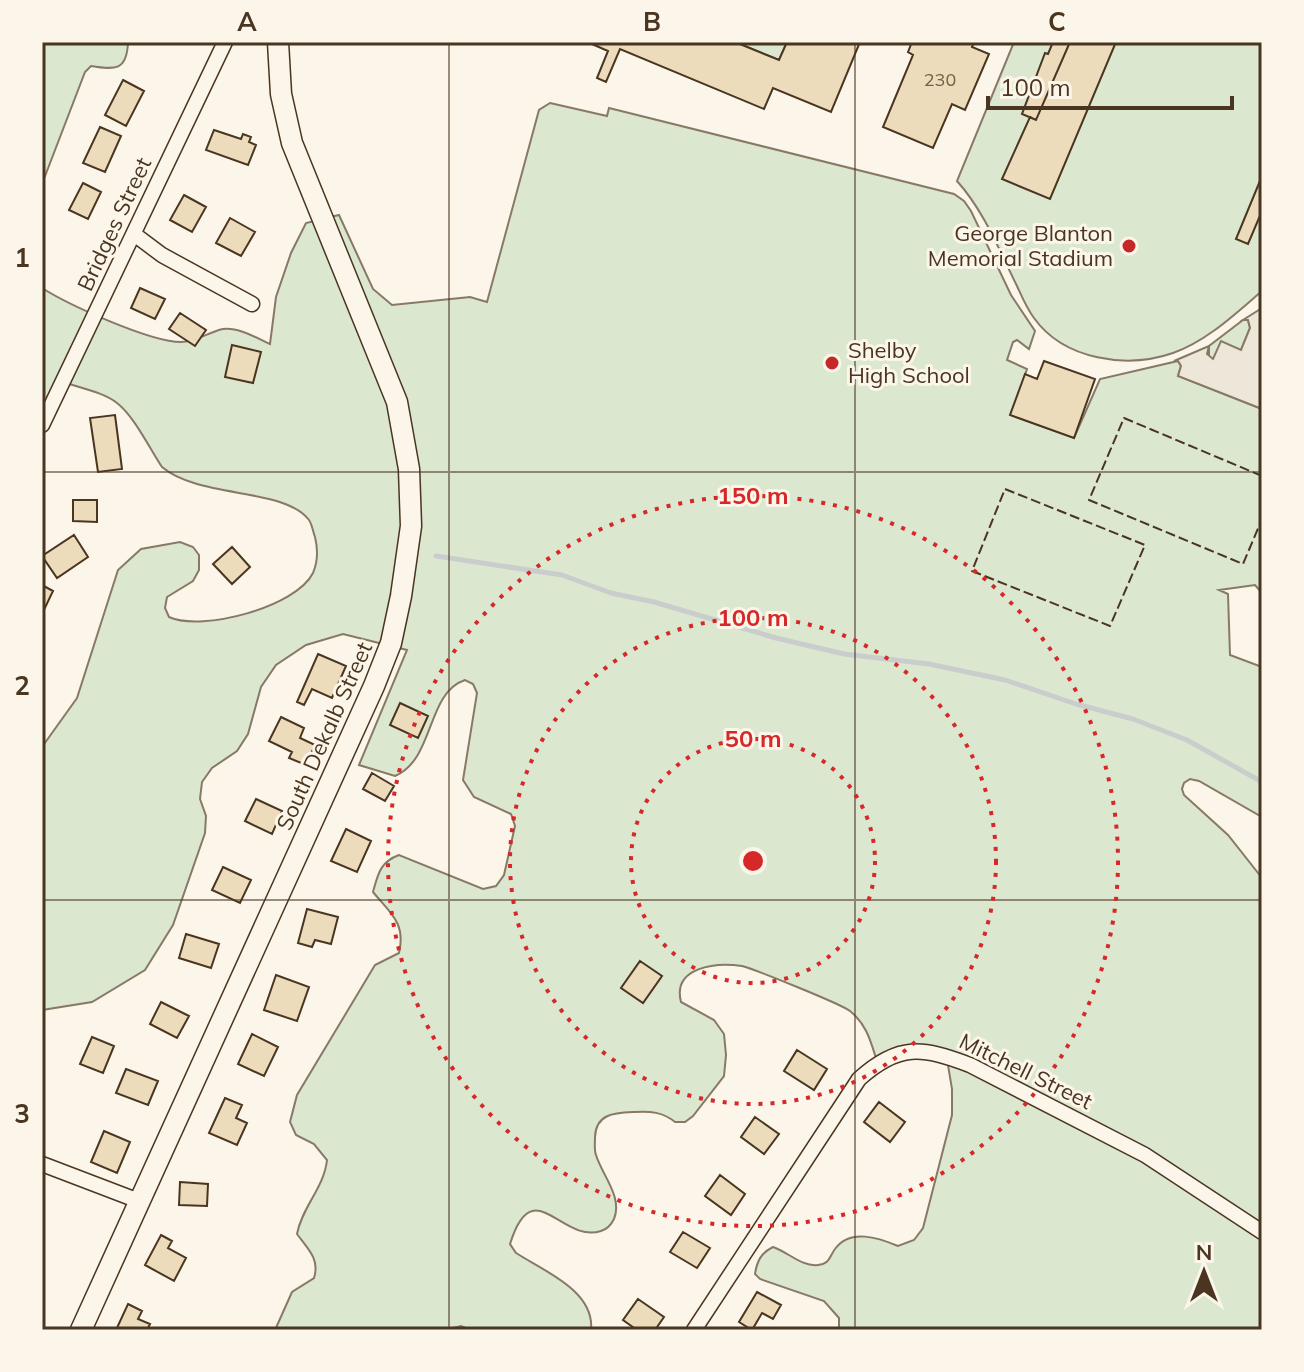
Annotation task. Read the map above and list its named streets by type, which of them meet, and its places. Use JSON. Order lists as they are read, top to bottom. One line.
{"streets":{"main road":["South Dekalb Street"],"street":["Bridges Street","Mitchell Street"]},"places":["George Blanton Memorial Stadium","Shelby High School"],"house_numbers":["230"],"scale_bar":"100 m","north":"top","grid":{"columns":["A","B","C"],"rows":["1","2","3"]},"rings":["150 m","100 m","50 m"]}
